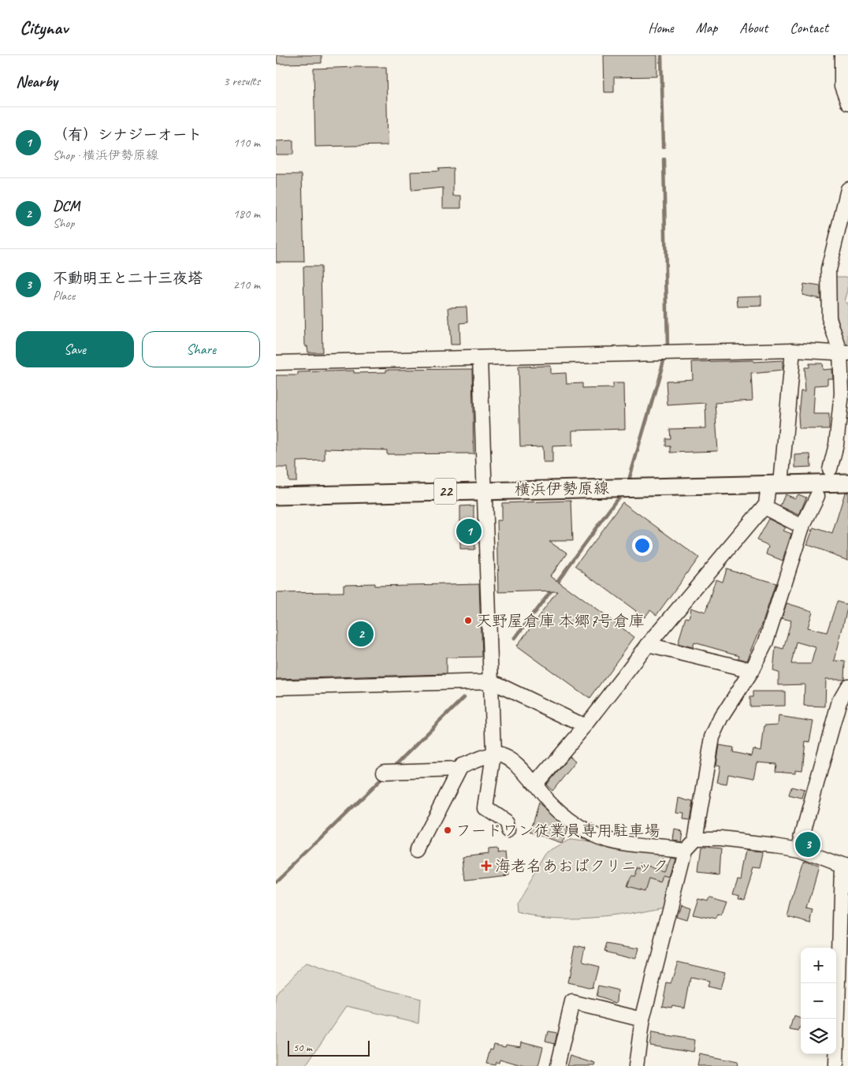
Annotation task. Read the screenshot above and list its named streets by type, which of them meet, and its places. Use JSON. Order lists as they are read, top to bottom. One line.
{"streets":{"main road":["横浜伊勢原線","22"]},"places":{"other":["天野屋倉庫 本郷7号倉庫","フードワン従業員専用駐車場"],"health":["海老名あおばクリニック"]},"scale_bar":"50 m","page":{"header":"Citynav","nav":["Home","Map","About","Contact"],"heading":["Nearby","3 results"],"list":[{"mark":"1","name":"（有）シナジーオート","note":"Shop · 横浜伊勢原線","value":"110 m"},{"mark":"2","name":"DCM","note":"Shop","value":"180 m"},{"mark":"3","name":"不動明王と二十三夜塔","note":"Place","value":"210 m"}],"buttons":["Save","Share"],"pins":["1","2","3"],"map_buttons":["+","−"],"scale":"50 m"}}
